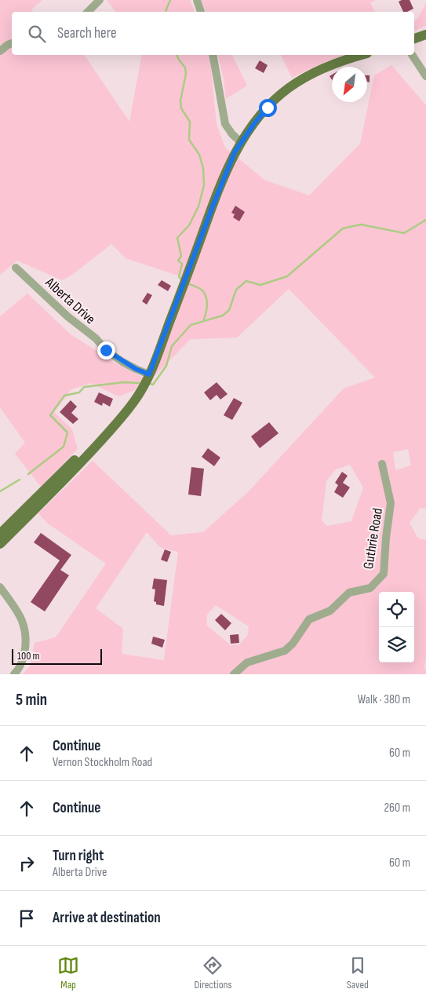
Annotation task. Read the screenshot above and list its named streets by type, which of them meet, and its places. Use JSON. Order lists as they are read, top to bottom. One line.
{"streets":{"street":["Alberta Drive","Guthrie Road"]},"scale_bar":"100 m","north":"bottom left","page":{"search":"Search here","scale":"100 m","heading":["5 min","Walk · 380 m"],"list":[["Continue","Vernon Stockholm Road","60 m"],["Continue","260 m"],["Turn right","Alberta Drive","60 m"],"Arrive at destination"],"nav":["Map","Directions","Saved"]}}
